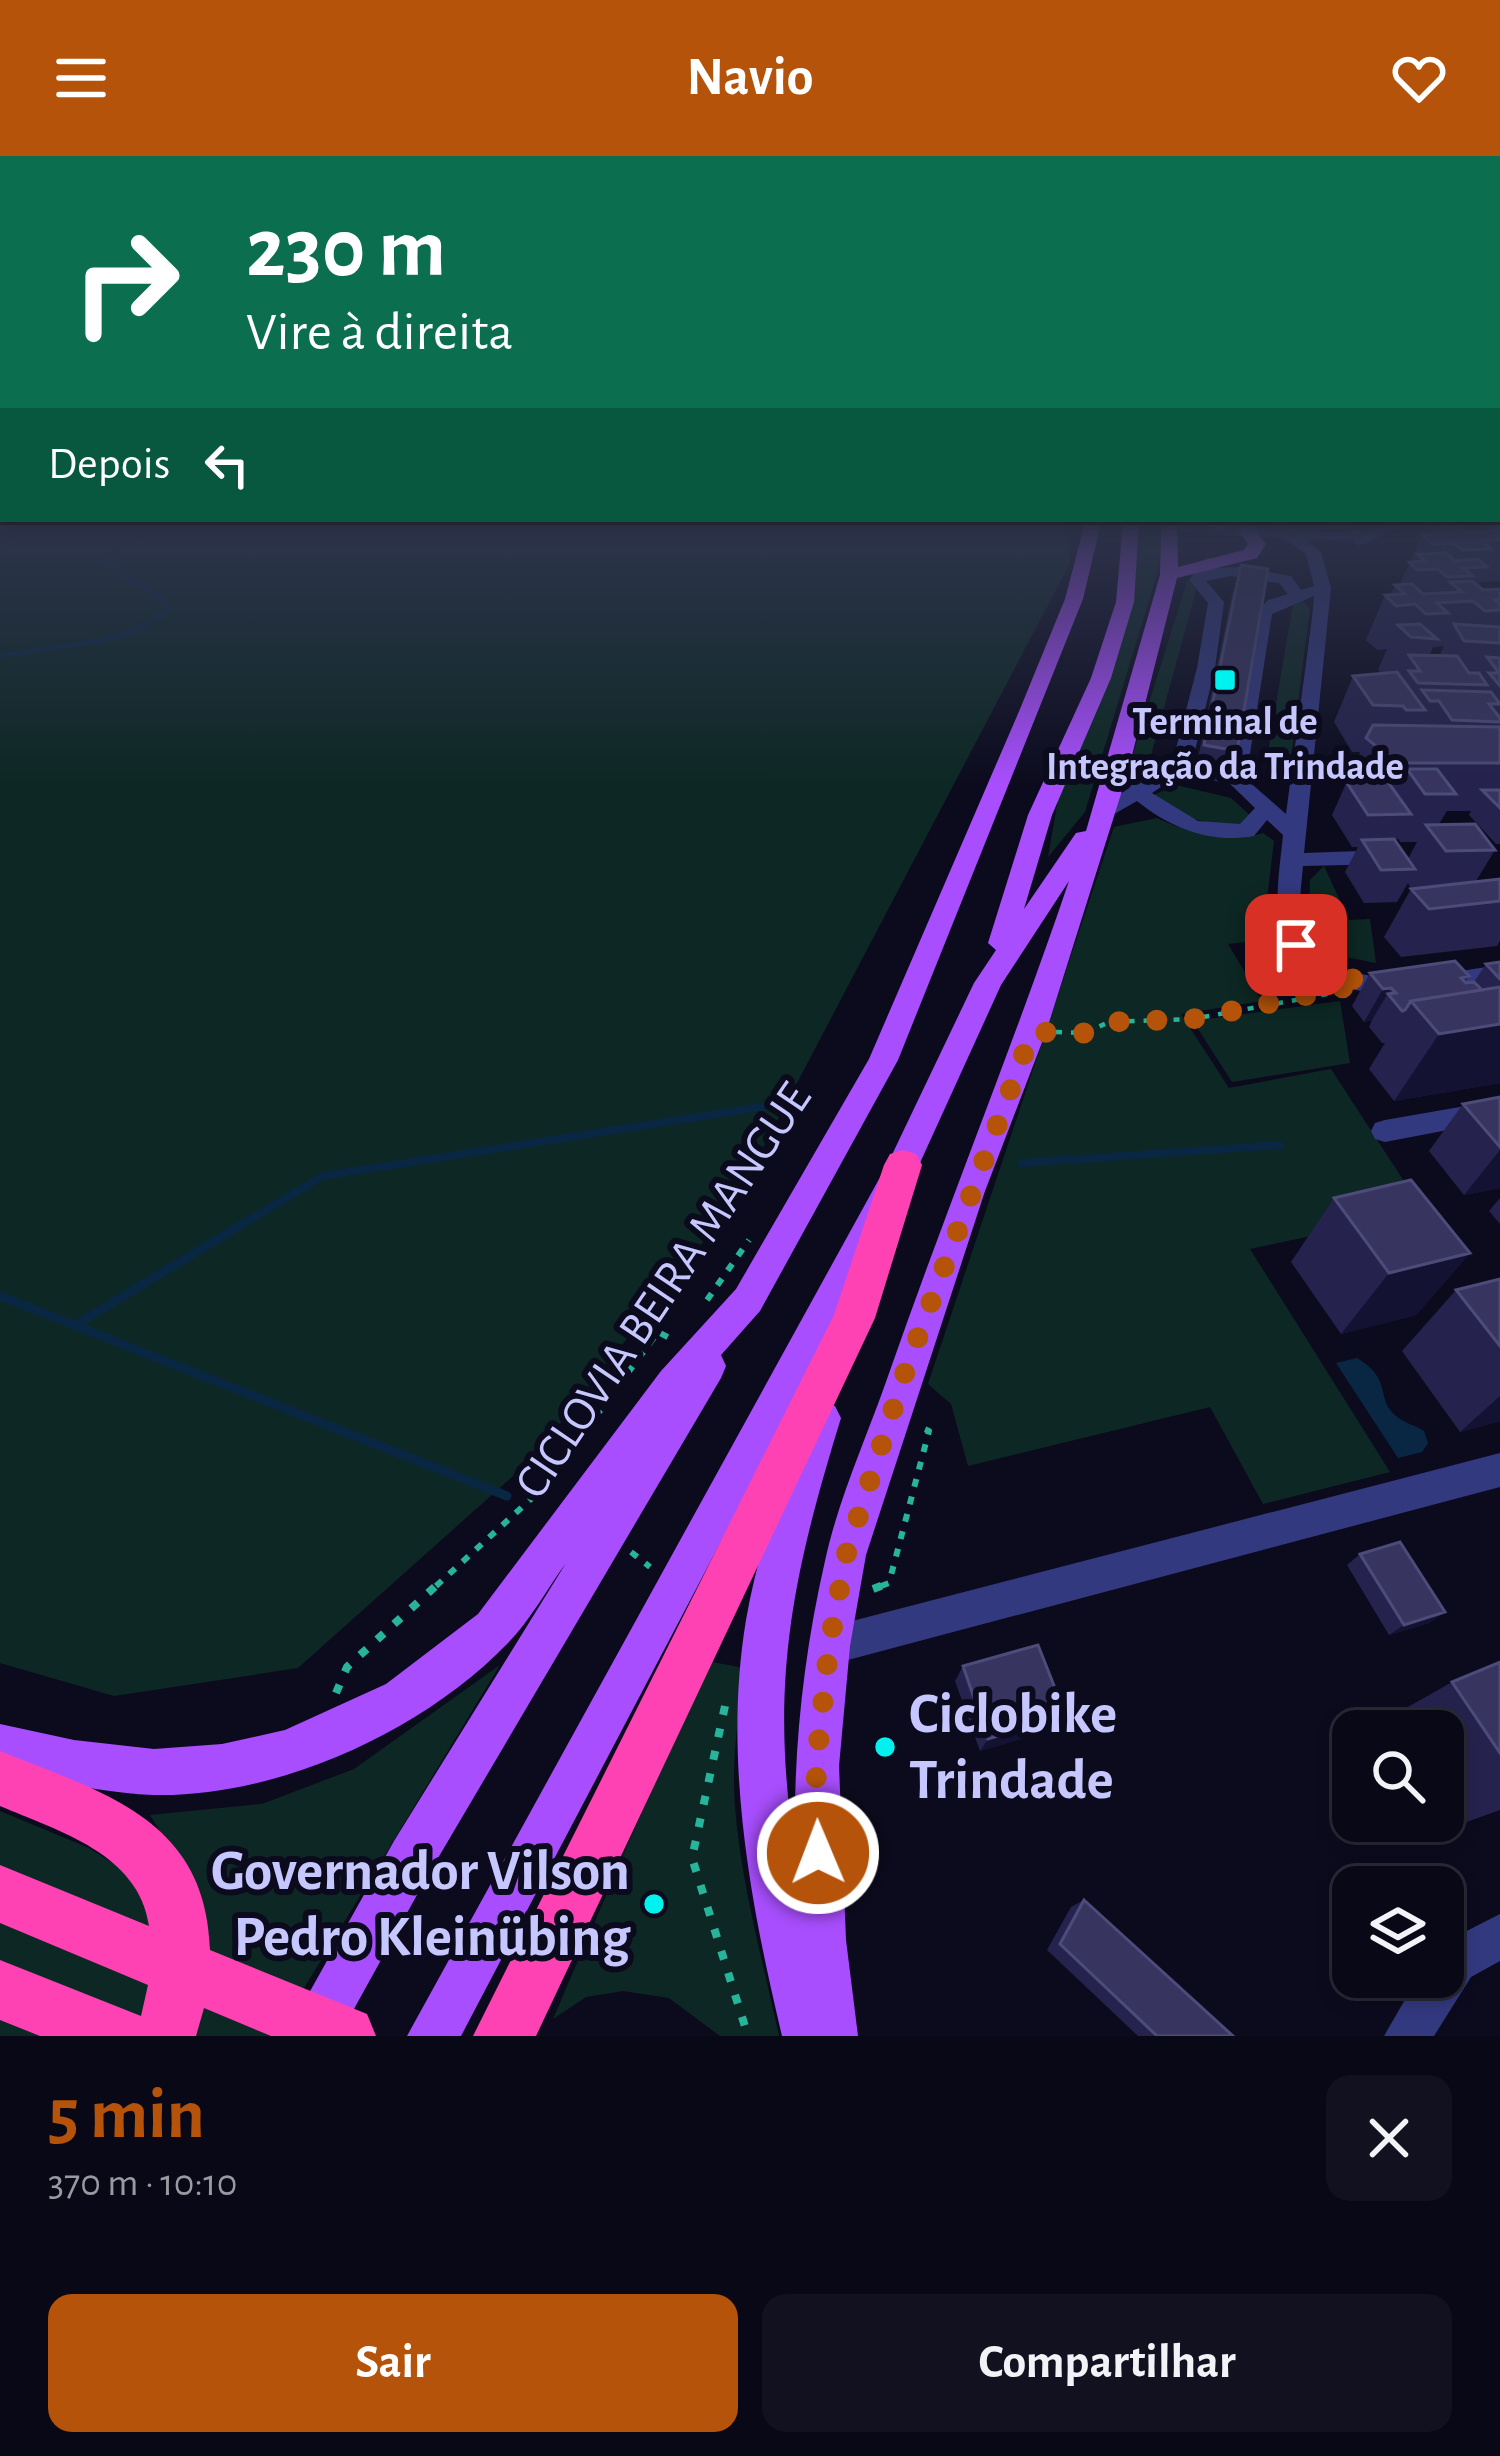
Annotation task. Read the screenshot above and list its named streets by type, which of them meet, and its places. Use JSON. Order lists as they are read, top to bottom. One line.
{"streets":{"path":["CICLOVIA BEIRA MANGUE"]},"places":{"transit":["Terminal de Integração da Trindade"],"other":["Ciclobike Trindade","Governador Vilson Pedro Kleinübing"]},"page":{"header":"Navio","turn":["230 m","Vire à direita"],"then":"Depois","heading":["5 min","370 m · 10:10"],"buttons":["Sair","Compartilhar"]}}
